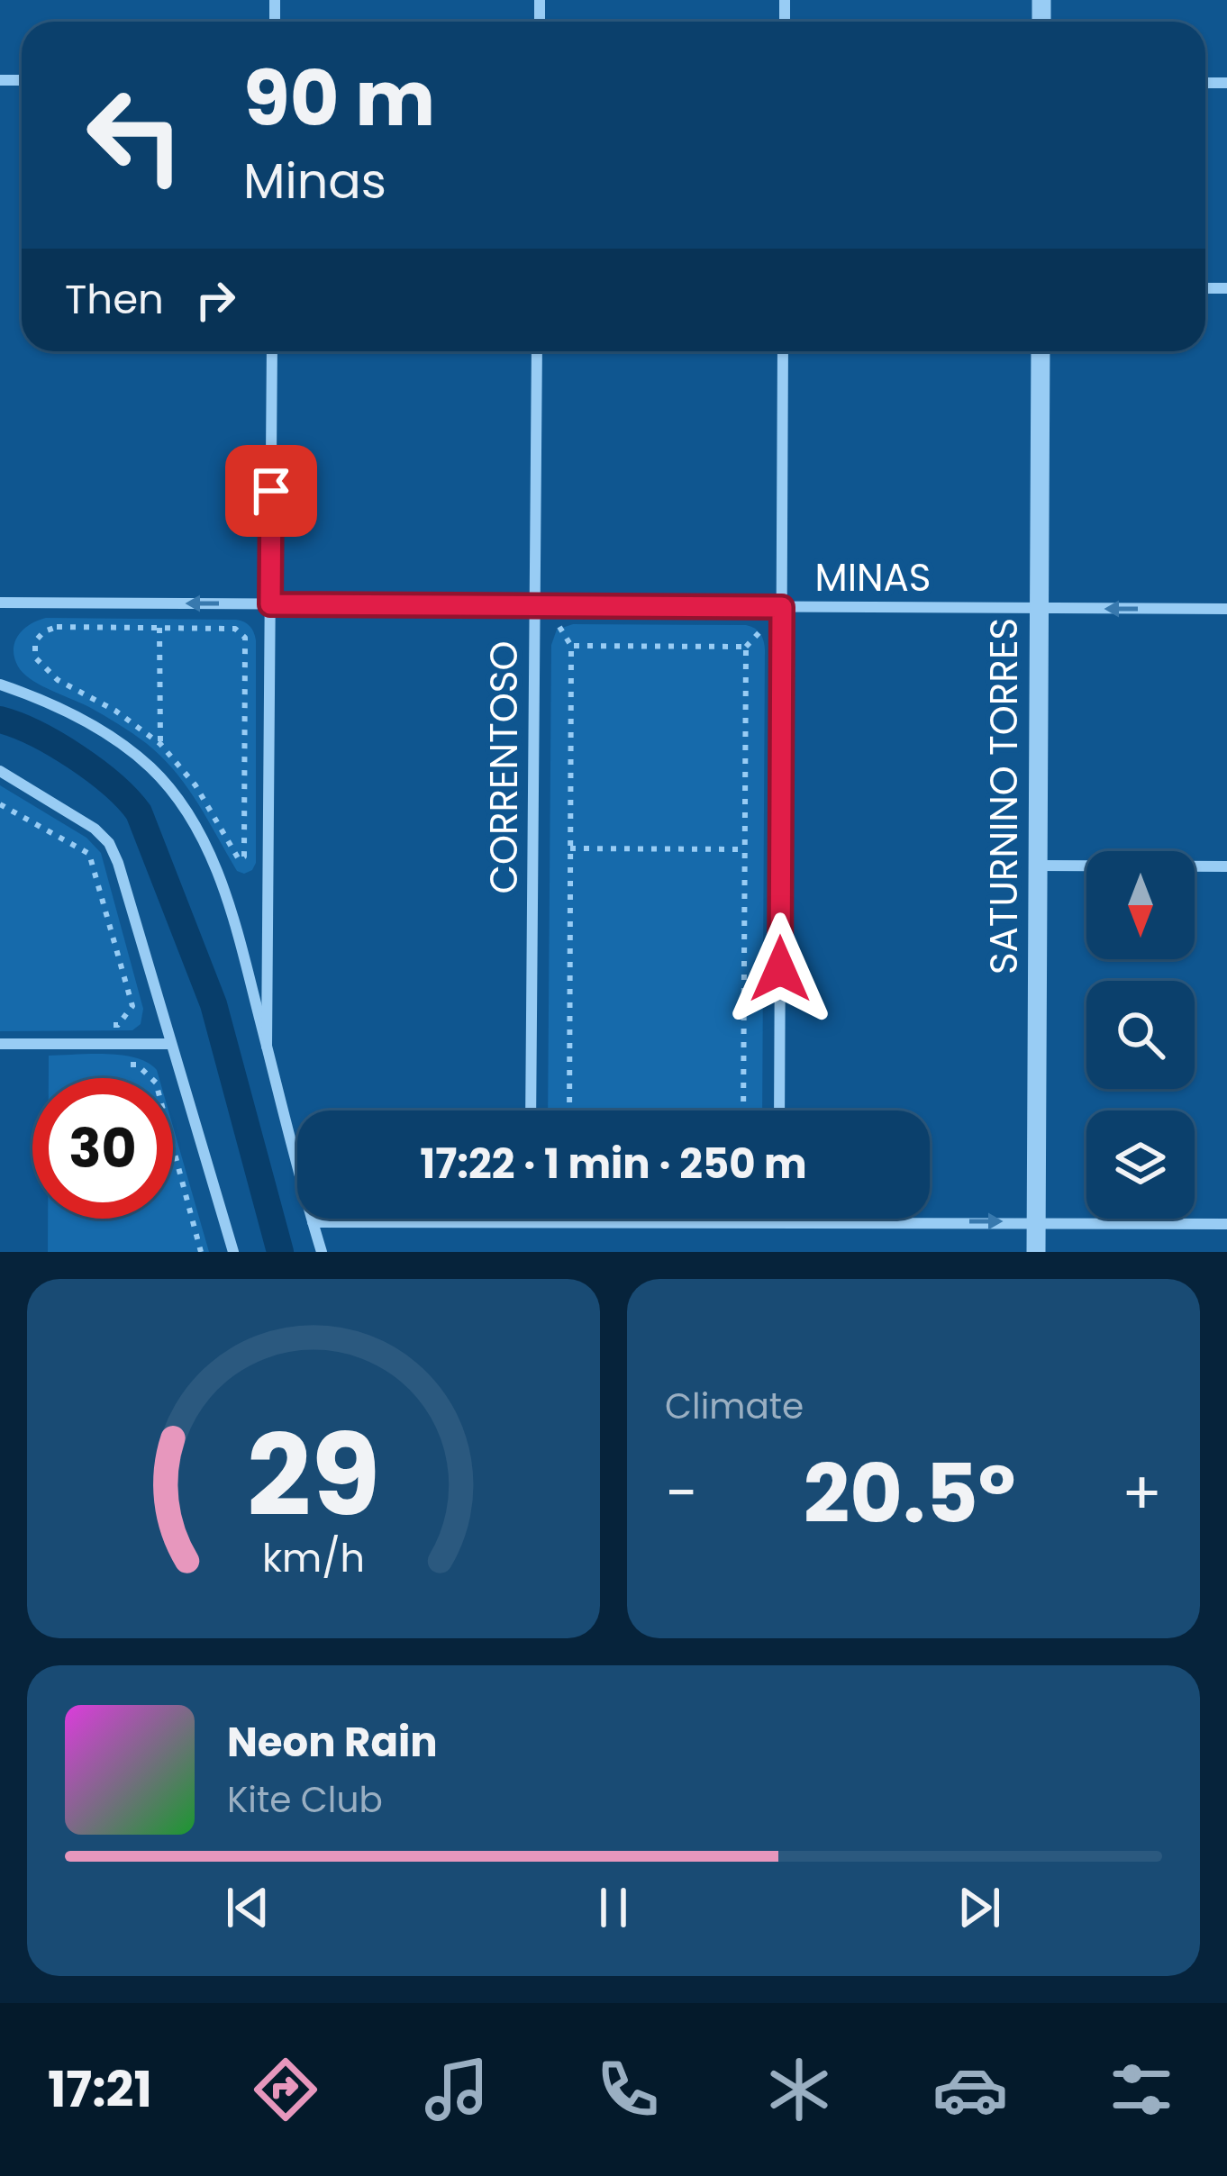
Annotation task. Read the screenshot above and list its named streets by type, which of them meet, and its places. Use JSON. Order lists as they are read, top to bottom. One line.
{"streets":{"street":["MINAS","CORRENTOSO","SATURNINO TORRES"]},"crossings":[["MINAS","CORRENTOSO"],["MINAS","SATURNINO TORRES"]],"one_way":["MINAS"],"north":"bottom","page":{"turn":["90 m","Minas"],"then":"Then","limit":"30","trip":"17:22 · 1 min · 250 m","tile":"Climate","heat":["−","20.5°","+"],"song":["Neon Rain","Kite Club"],"tabs":"17:21","gauge":["29","km/h"]}}
